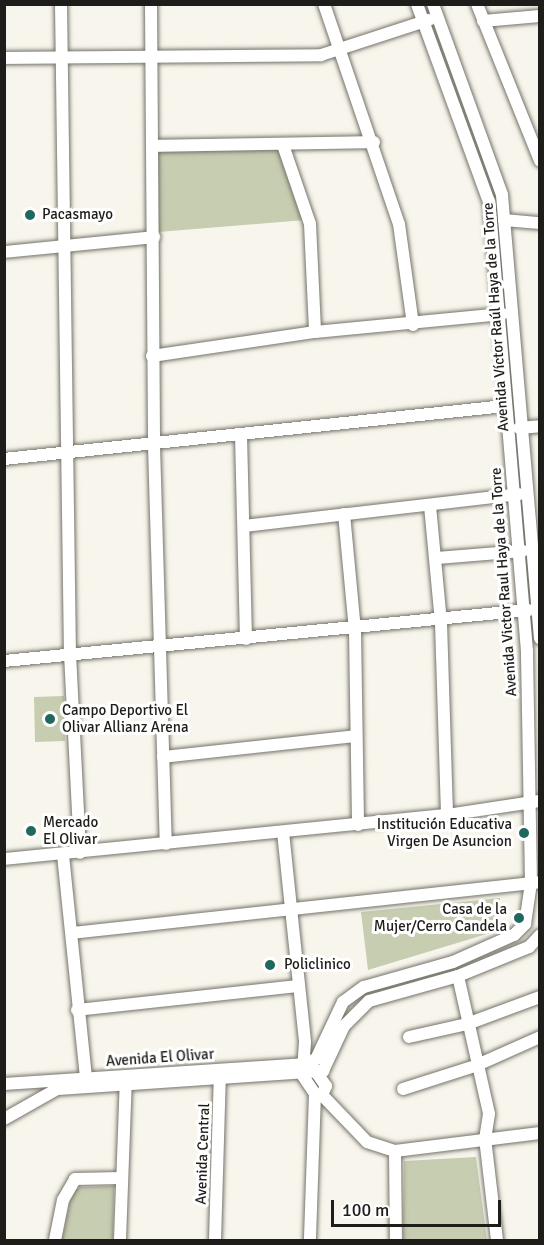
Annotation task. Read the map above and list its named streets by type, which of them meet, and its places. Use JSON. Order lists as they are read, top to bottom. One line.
{"streets":{"street":["Avenida Víctor Raúl Haya de la Torre","Avenida Victor Raul Haya de la Torre","Avenida El Olivar","Avenida Central"]},"crossings":[["Avenida Víctor Raúl Haya de la Torre","Avenida Victor Raul Haya de la Torre"],["Avenida Victor Raul Haya de la Torre","Avenida El Olivar"],["Avenida El Olivar","Avenida Central"]],"places":["Pacasmayo","Campo Deportivo El Olivar Allianz Arena","Mercado El Olivar","Institución Educativa Virgen De Asuncion","Casa de la Mujer/Cerro Candela","Policlinico"],"scale_bar":"100 m"}
